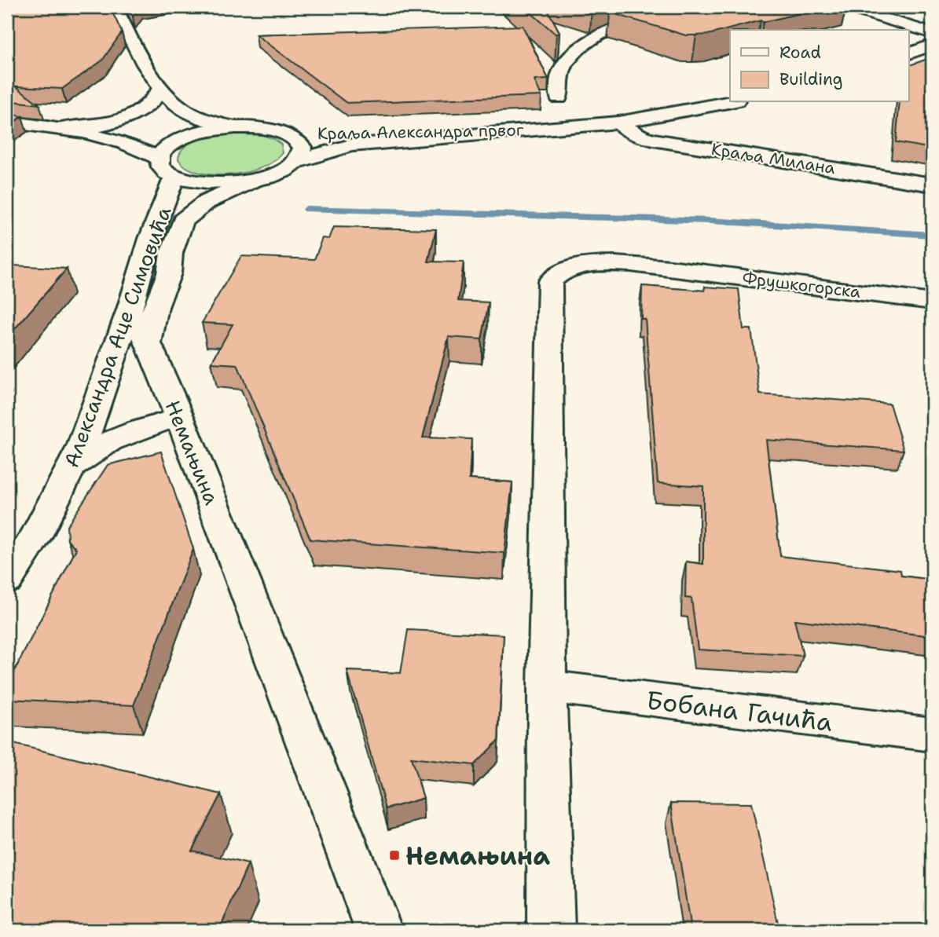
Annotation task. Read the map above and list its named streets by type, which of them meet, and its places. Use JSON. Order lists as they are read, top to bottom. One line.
{"streets":{"street":["Краља Александра првог","Краља Милана","Фрушкогорска","Александра Аце Симовића","Немањина","Бобана Гачића"]},"crossings":[["Краља Александра првог","Краља Милана"],["Краља Александра првог","Александра Аце Симовића"],["Фрушкогорска","Бобана Гачића"],["Александра Аце Симовића","Немањина"]],"places":{"transit":["Немањина"]},"legend":["Road","Building"]}
